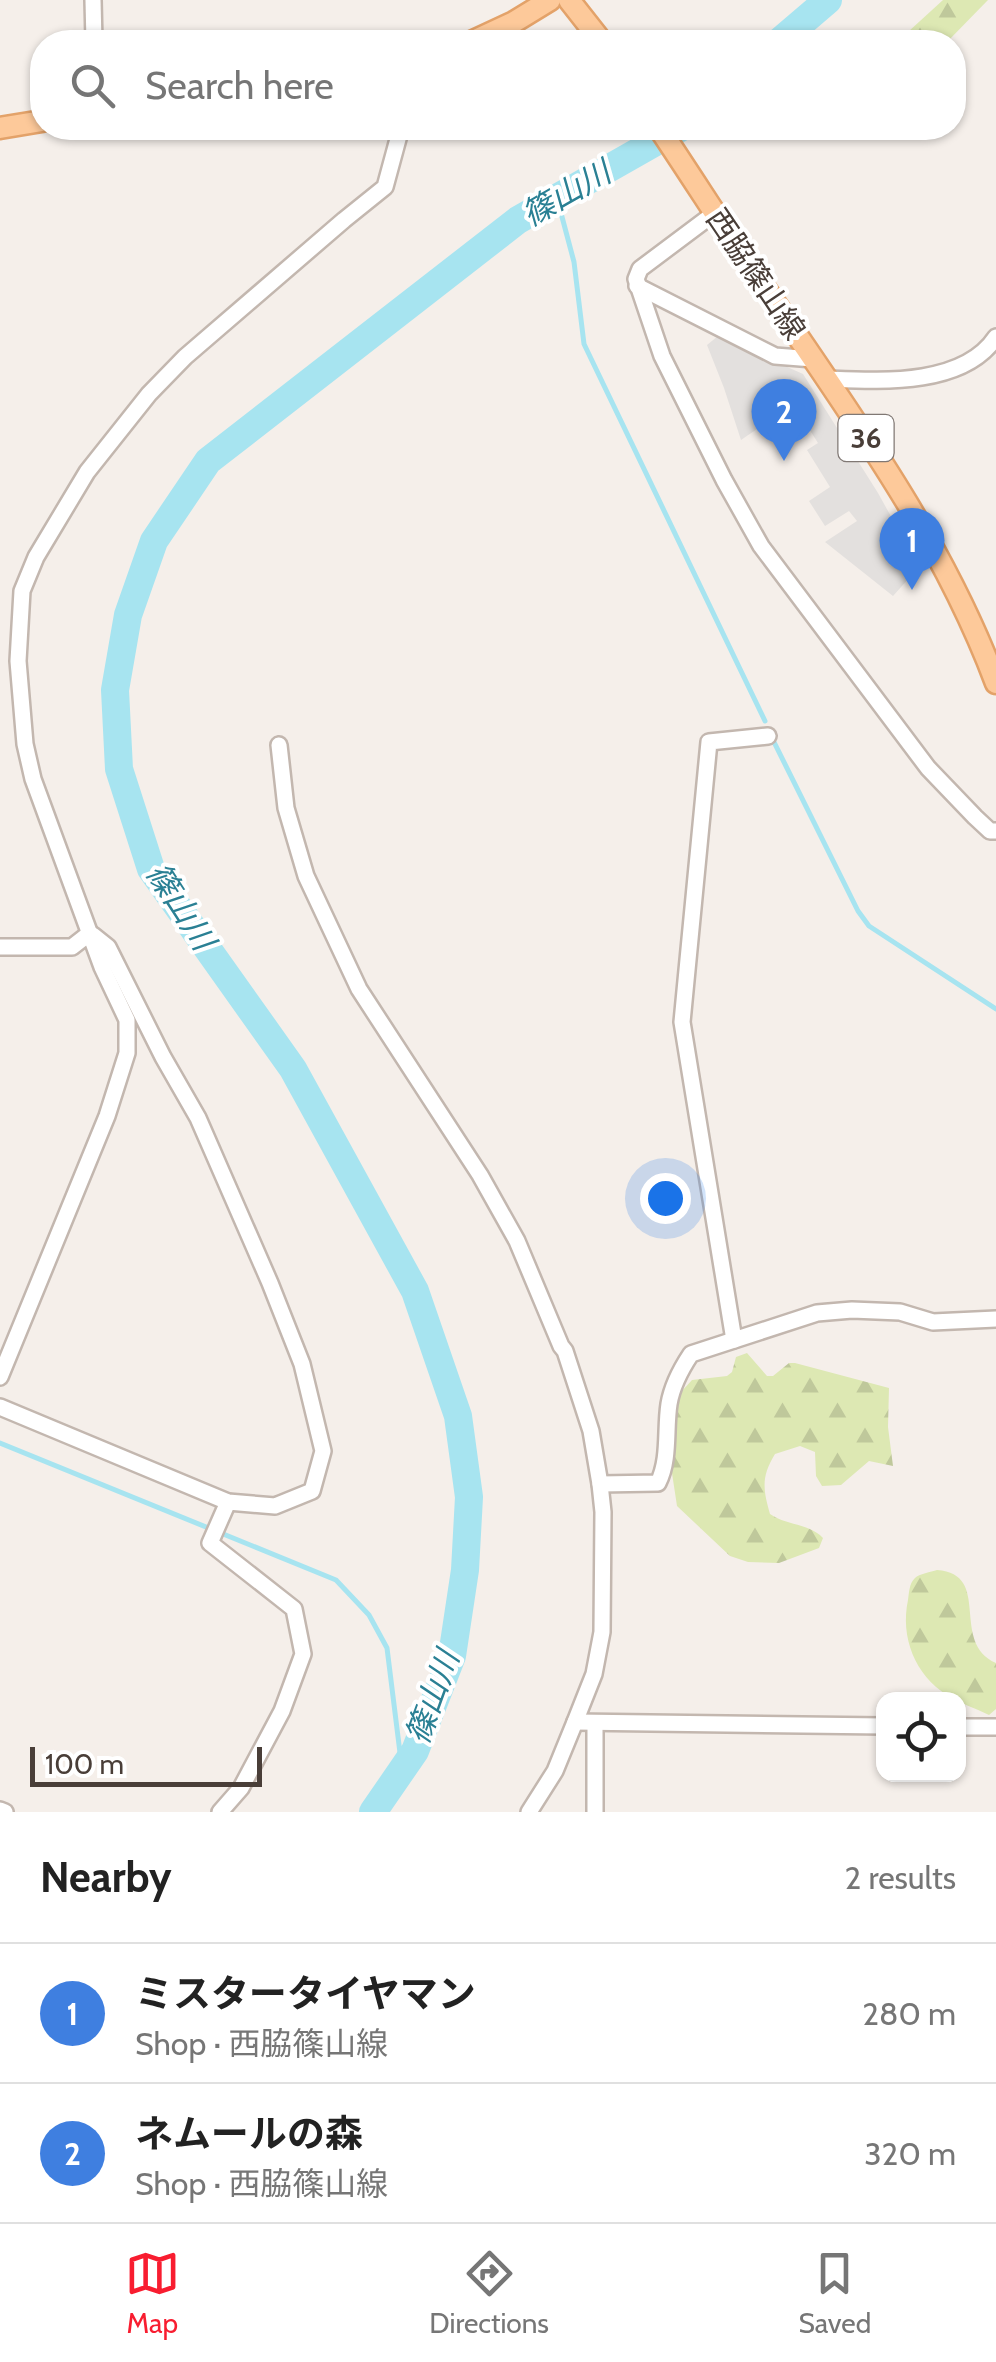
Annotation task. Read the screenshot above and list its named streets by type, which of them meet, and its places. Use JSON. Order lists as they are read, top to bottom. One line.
{"streets":{"main road":["西脇篠山線","36"]},"water":["篠山川"],"scale_bar":"100 m","page":{"search":"Search here","pins":["2","1"],"scale":"100 m","heading":["Nearby","2 results"],"list":[{"mark":"1","name":"ミスタータイヤマン","note":"Shop · 西脇篠山線","value":"280 m"},{"mark":"2","name":"ネムールの森","note":"Shop · 西脇篠山線","value":"320 m"}],"nav":["Map","Directions","Saved"]}}
